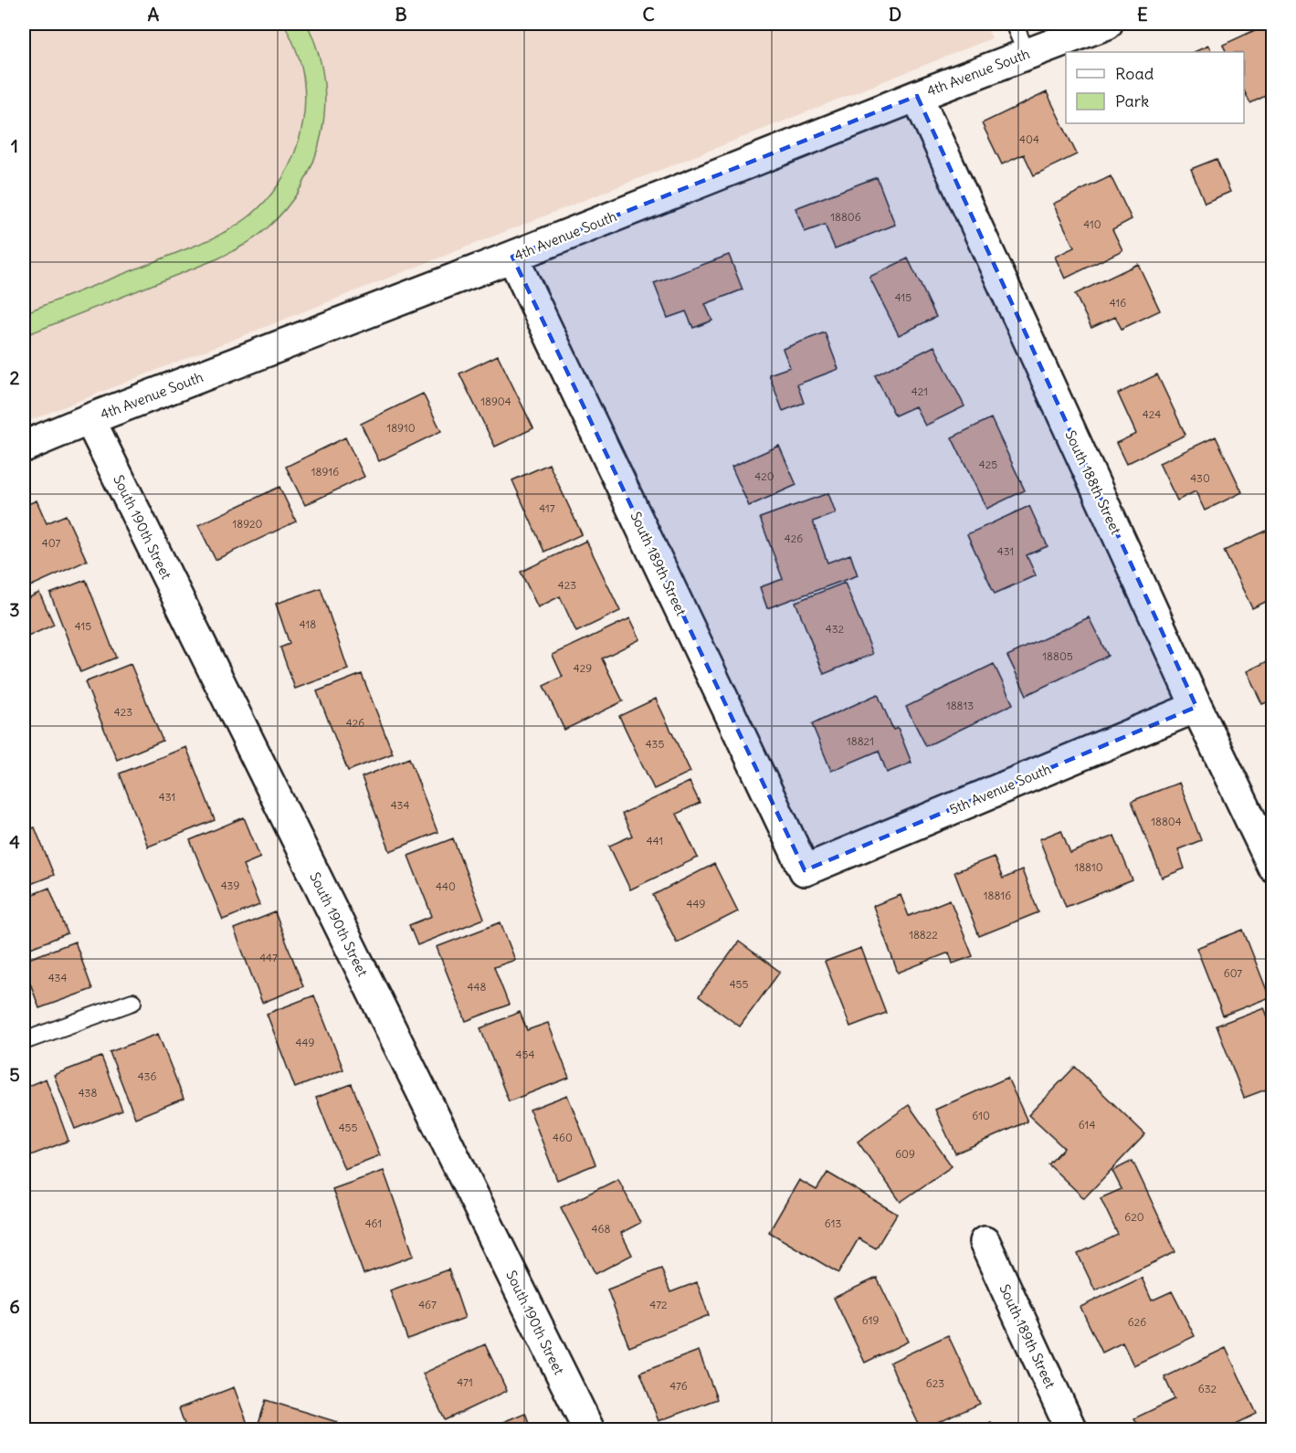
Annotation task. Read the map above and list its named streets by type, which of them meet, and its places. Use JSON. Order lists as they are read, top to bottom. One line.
{"streets":{"street":["4th Avenue South","South 188th Street","South 190th Street","South 189th Street","5th Avenue South"]},"crossings":[["4th Avenue South","South 188th Street"],["4th Avenue South","South 190th Street"],["4th Avenue South","South 189th Street"],["South 188th Street","5th Avenue South"],["South 189th Street","5th Avenue South"]],"house_numbers":["404","18806","410","415","416","421","18904","424","18910","425","18916","420","430","417","18920","426","407","431","423","418","415","432","18805","429","18813","423","426","18821","435","431","434","18804","441","18810","439","440","18816","449","18822","447","607","434","455","448","449","454","436","438","610","614","455","460","609","620","461","613","468","467","472","619","626","471","623","476","632"],"legend":["Road","Park"],"grid":{"columns":["A","B","C","D","E"],"rows":["1","2","3","4","5","6"]}}
